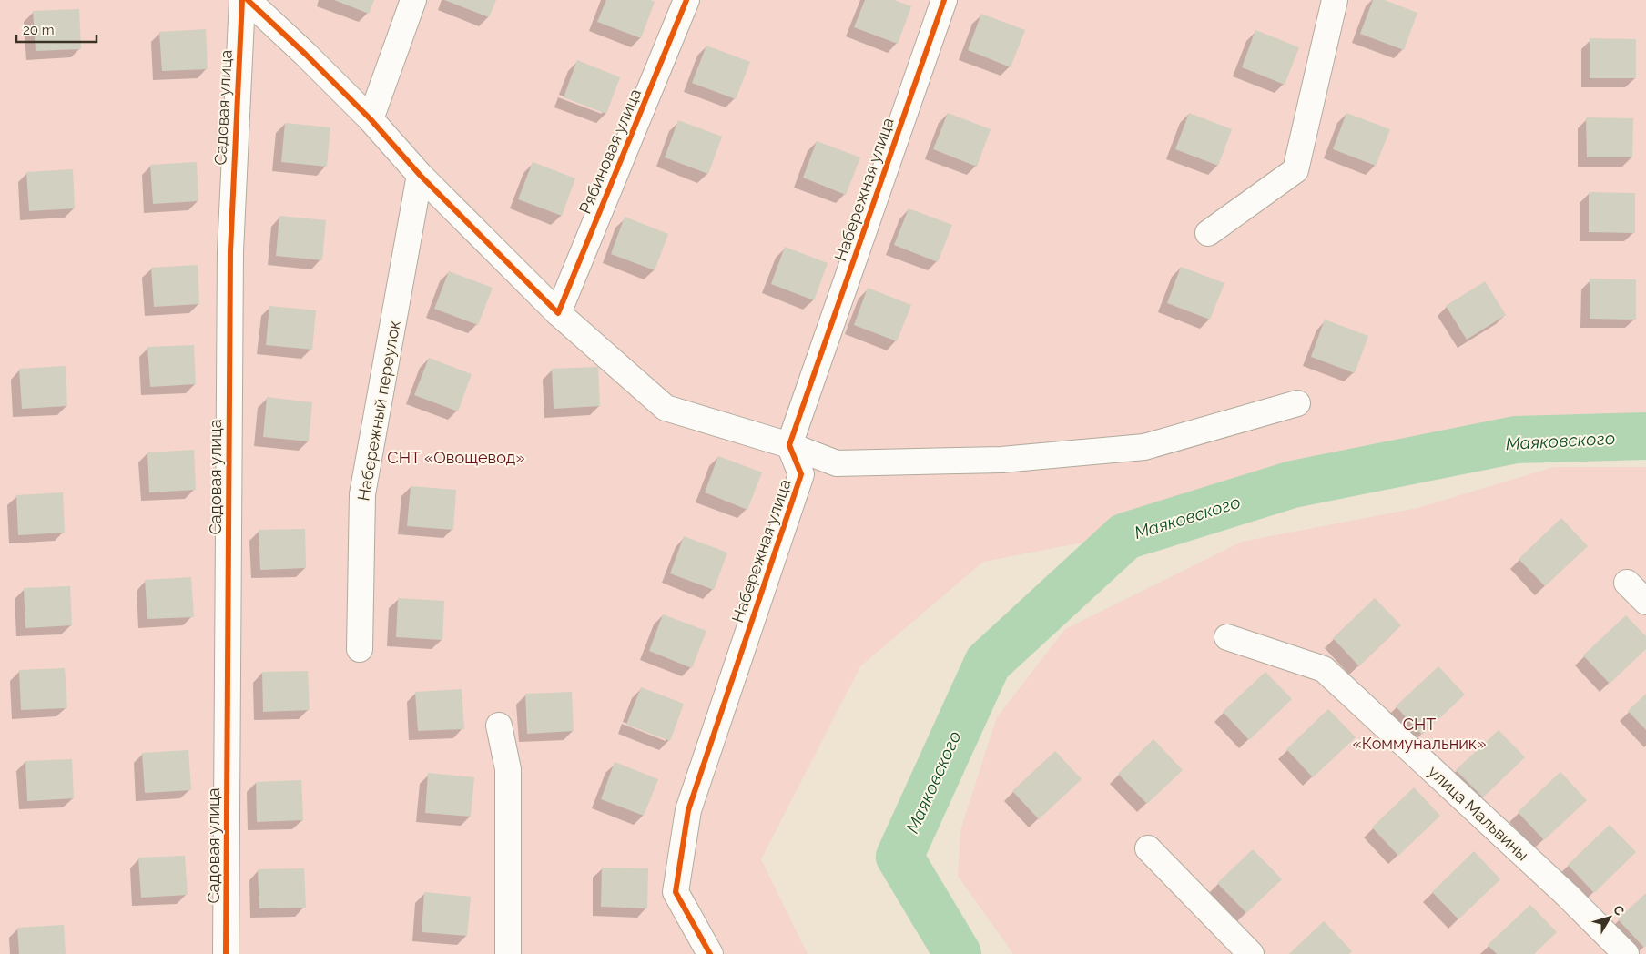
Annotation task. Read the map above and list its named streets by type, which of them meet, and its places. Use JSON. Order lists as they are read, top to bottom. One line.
{"streets":{"street":["Садовая улица","Рябиновая улица","Набережная улица","Набережный переулок","улица Мальвины"]},"water":["Маяковского"],"parks":["СНТ «Овощевод»","СНТ «Коммунальник»"],"scale_bar":"20 m","north":"top right"}
